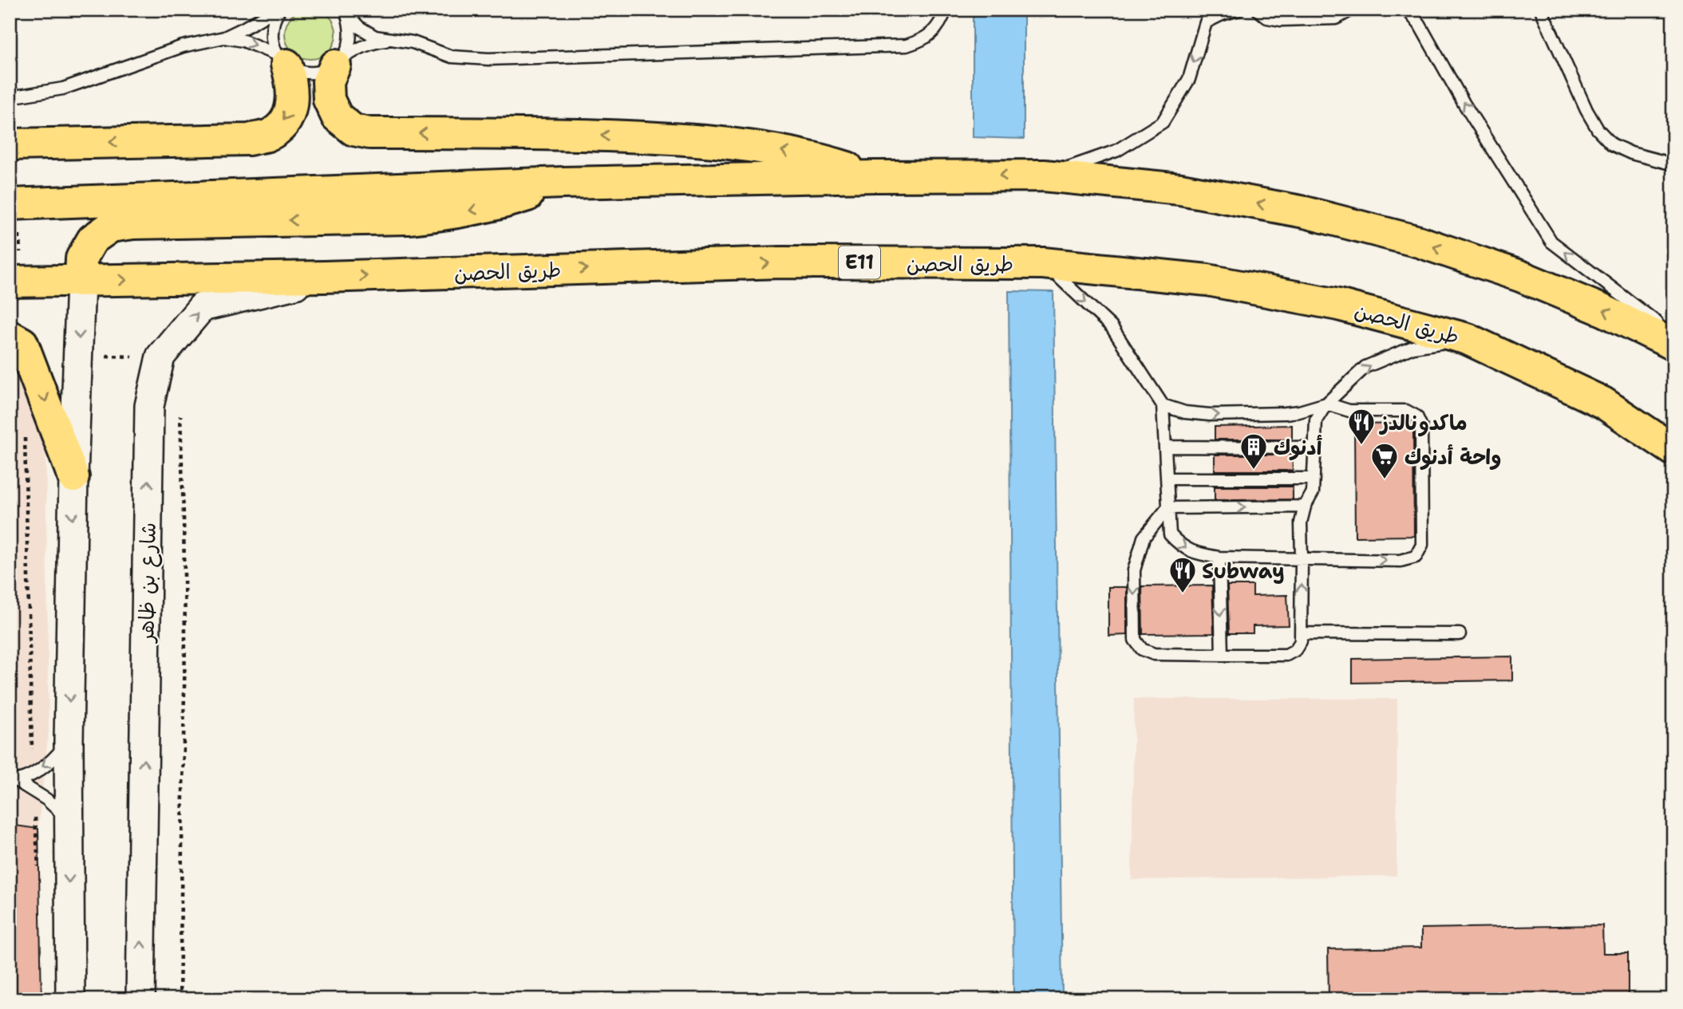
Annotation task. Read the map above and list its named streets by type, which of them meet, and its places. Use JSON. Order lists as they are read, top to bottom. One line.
{"streets":{"main road":["E11","طريق الحصن"],"street":["شارع بن ظاهر"]},"crossings":[["طريق الحصن","شارع بن ظاهر"]],"places":{"restaurant":["ماكدونالدز","Subway"],"building":["أدنوك"],"supermarket":["واحة أدنوك"]}}
